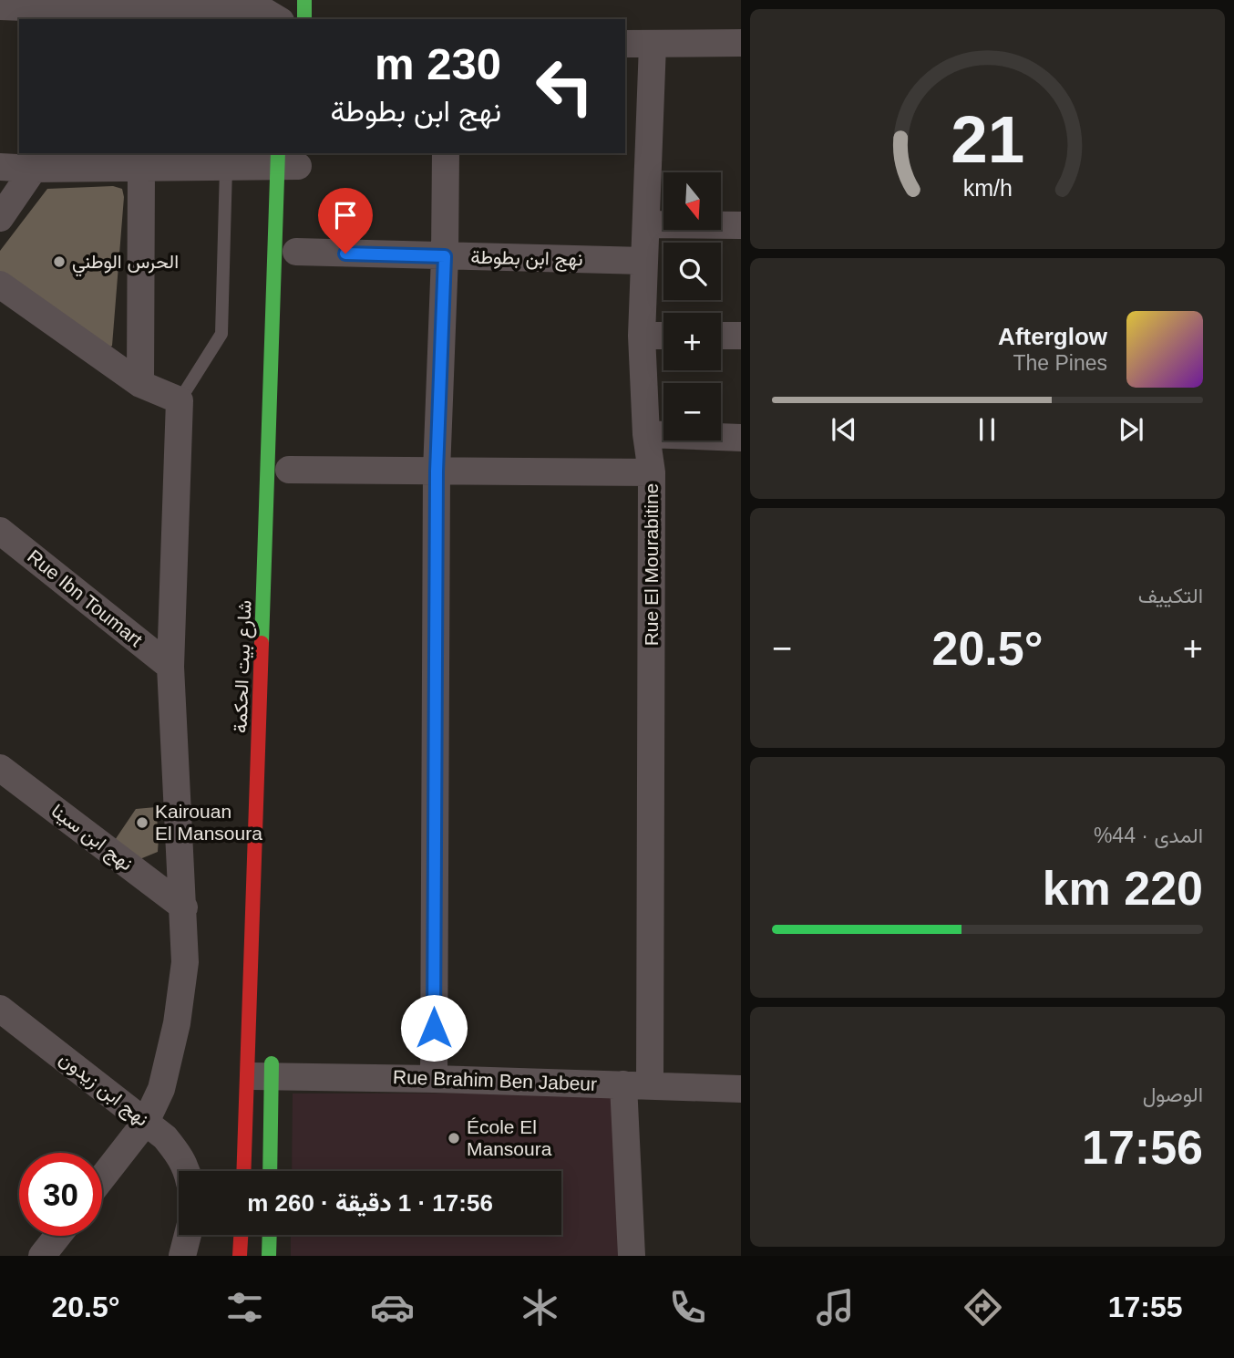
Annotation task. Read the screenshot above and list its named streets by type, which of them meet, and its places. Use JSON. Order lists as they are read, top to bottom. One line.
{"streets":{"main road":["شارع بيت الحكمة"],"street":["نهج ابن بطوطة","Rue El Mourabitine","Rue Ibn Toumart","نهج ابن سينا","Rue Brahim Ben Jabeur","نهج ابن زيدون"]},"crossings":[["نهج ابن بطوطة","Rue El Mourabitine"],["Rue El Mourabitine","Rue Brahim Ben Jabeur"],["شارع بيت الحكمة","Rue Brahim Ben Jabeur"]],"places":["الحرس الوطني","Kairouan El Mansoura","École El Mansoura"],"north":"bottom","page":{"turn":["230 m","نهج ابن بطوطة"],"map_buttons":["+","−"],"song":["Afterglow","The Pines"],"tile":["التكييف",["المدى · 44%","220 km"],["الوصول","17:56"]],"heat":["−","20.5°","+"],"limit":"30","trip":"17:56 · 1 دقيقة · 260 m","tabs":["17:55","20.5°"],"gauge":["21","km/h"]}}
